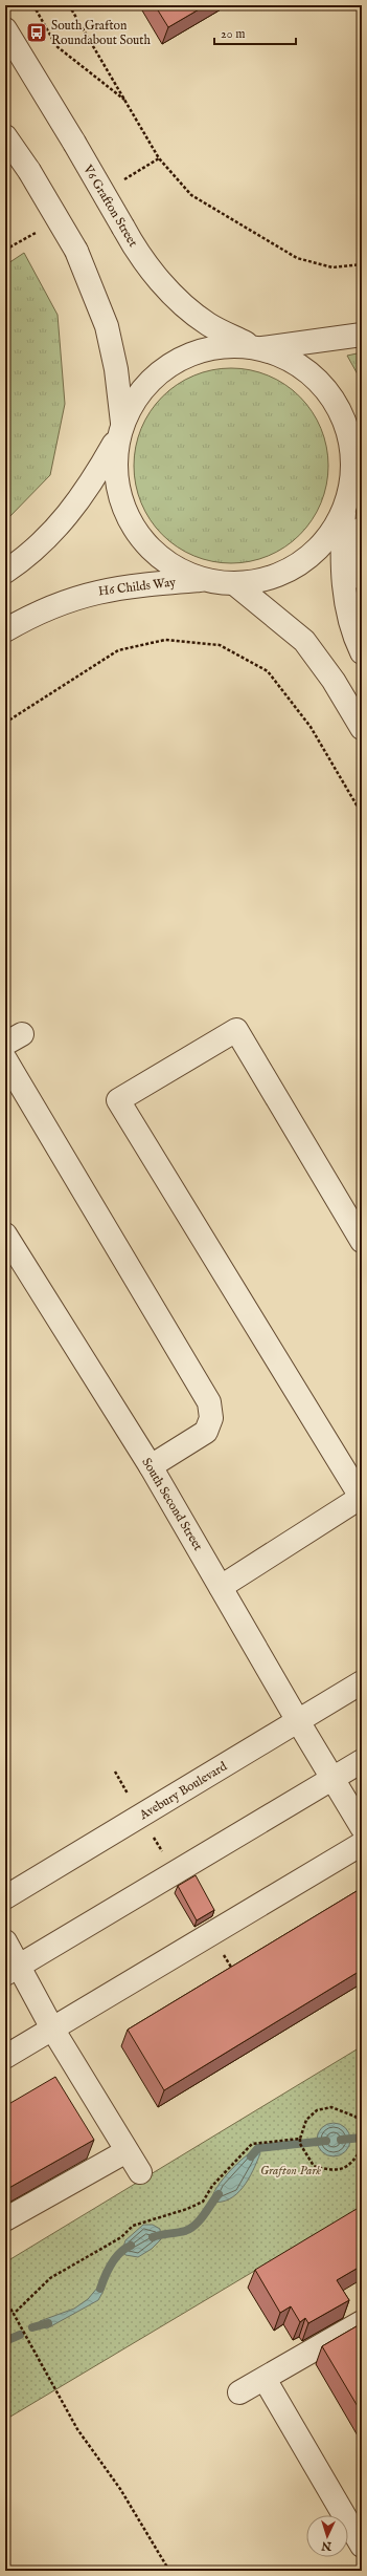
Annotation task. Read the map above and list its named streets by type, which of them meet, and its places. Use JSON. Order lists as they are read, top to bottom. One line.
{"streets":{"street":["V6 Grafton Street","H6 Childs Way","South Second Street","Avebury Boulevard"]},"crossings":[["South Second Street","Avebury Boulevard"]],"parks":["Grafton Park"],"places":{"bus stop":["South Grafton Roundabout South"]},"scale_bar":"20 m","north":"bottom"}
